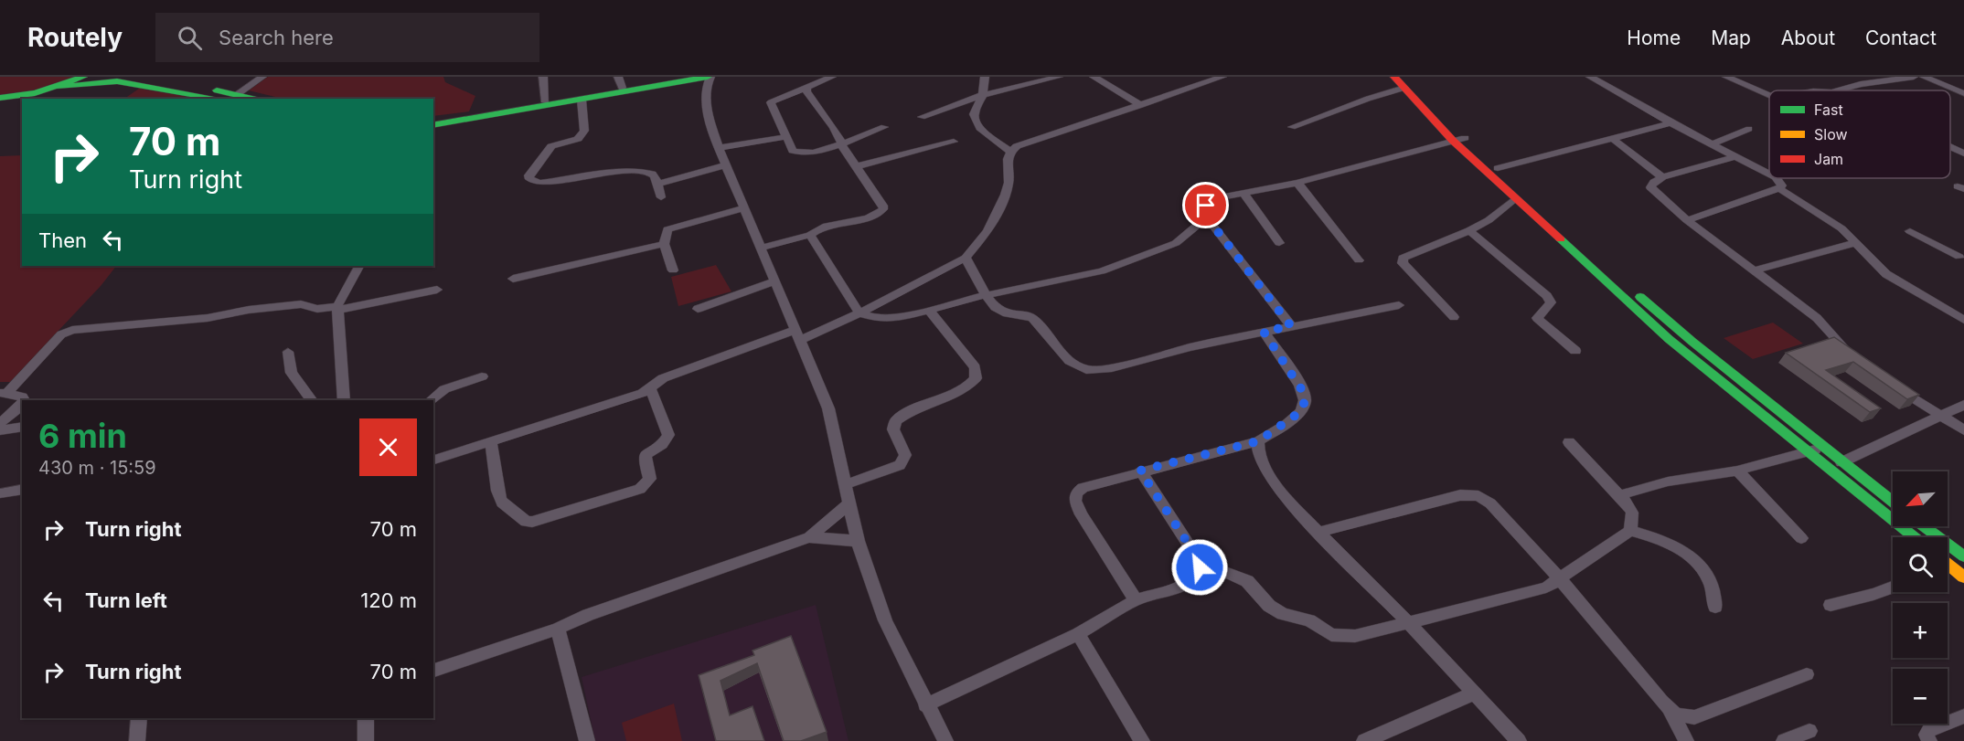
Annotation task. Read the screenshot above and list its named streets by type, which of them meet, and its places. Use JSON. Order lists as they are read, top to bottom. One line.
{"legend":["Fast","Slow","Jam"],"north":"bottom left","page":{"header":"Routely","search":"Search here","nav":["Home","Map","About","Contact"],"turn":["70 m","Turn right"],"then":"Then","heading":["6 min","430 m · 15:59"],"map_buttons":["+","−"],"list":[{"name":"Turn right","value":"70 m"},{"name":"Turn left","value":"120 m"},{"name":"Turn right","value":"70 m"}]}}
